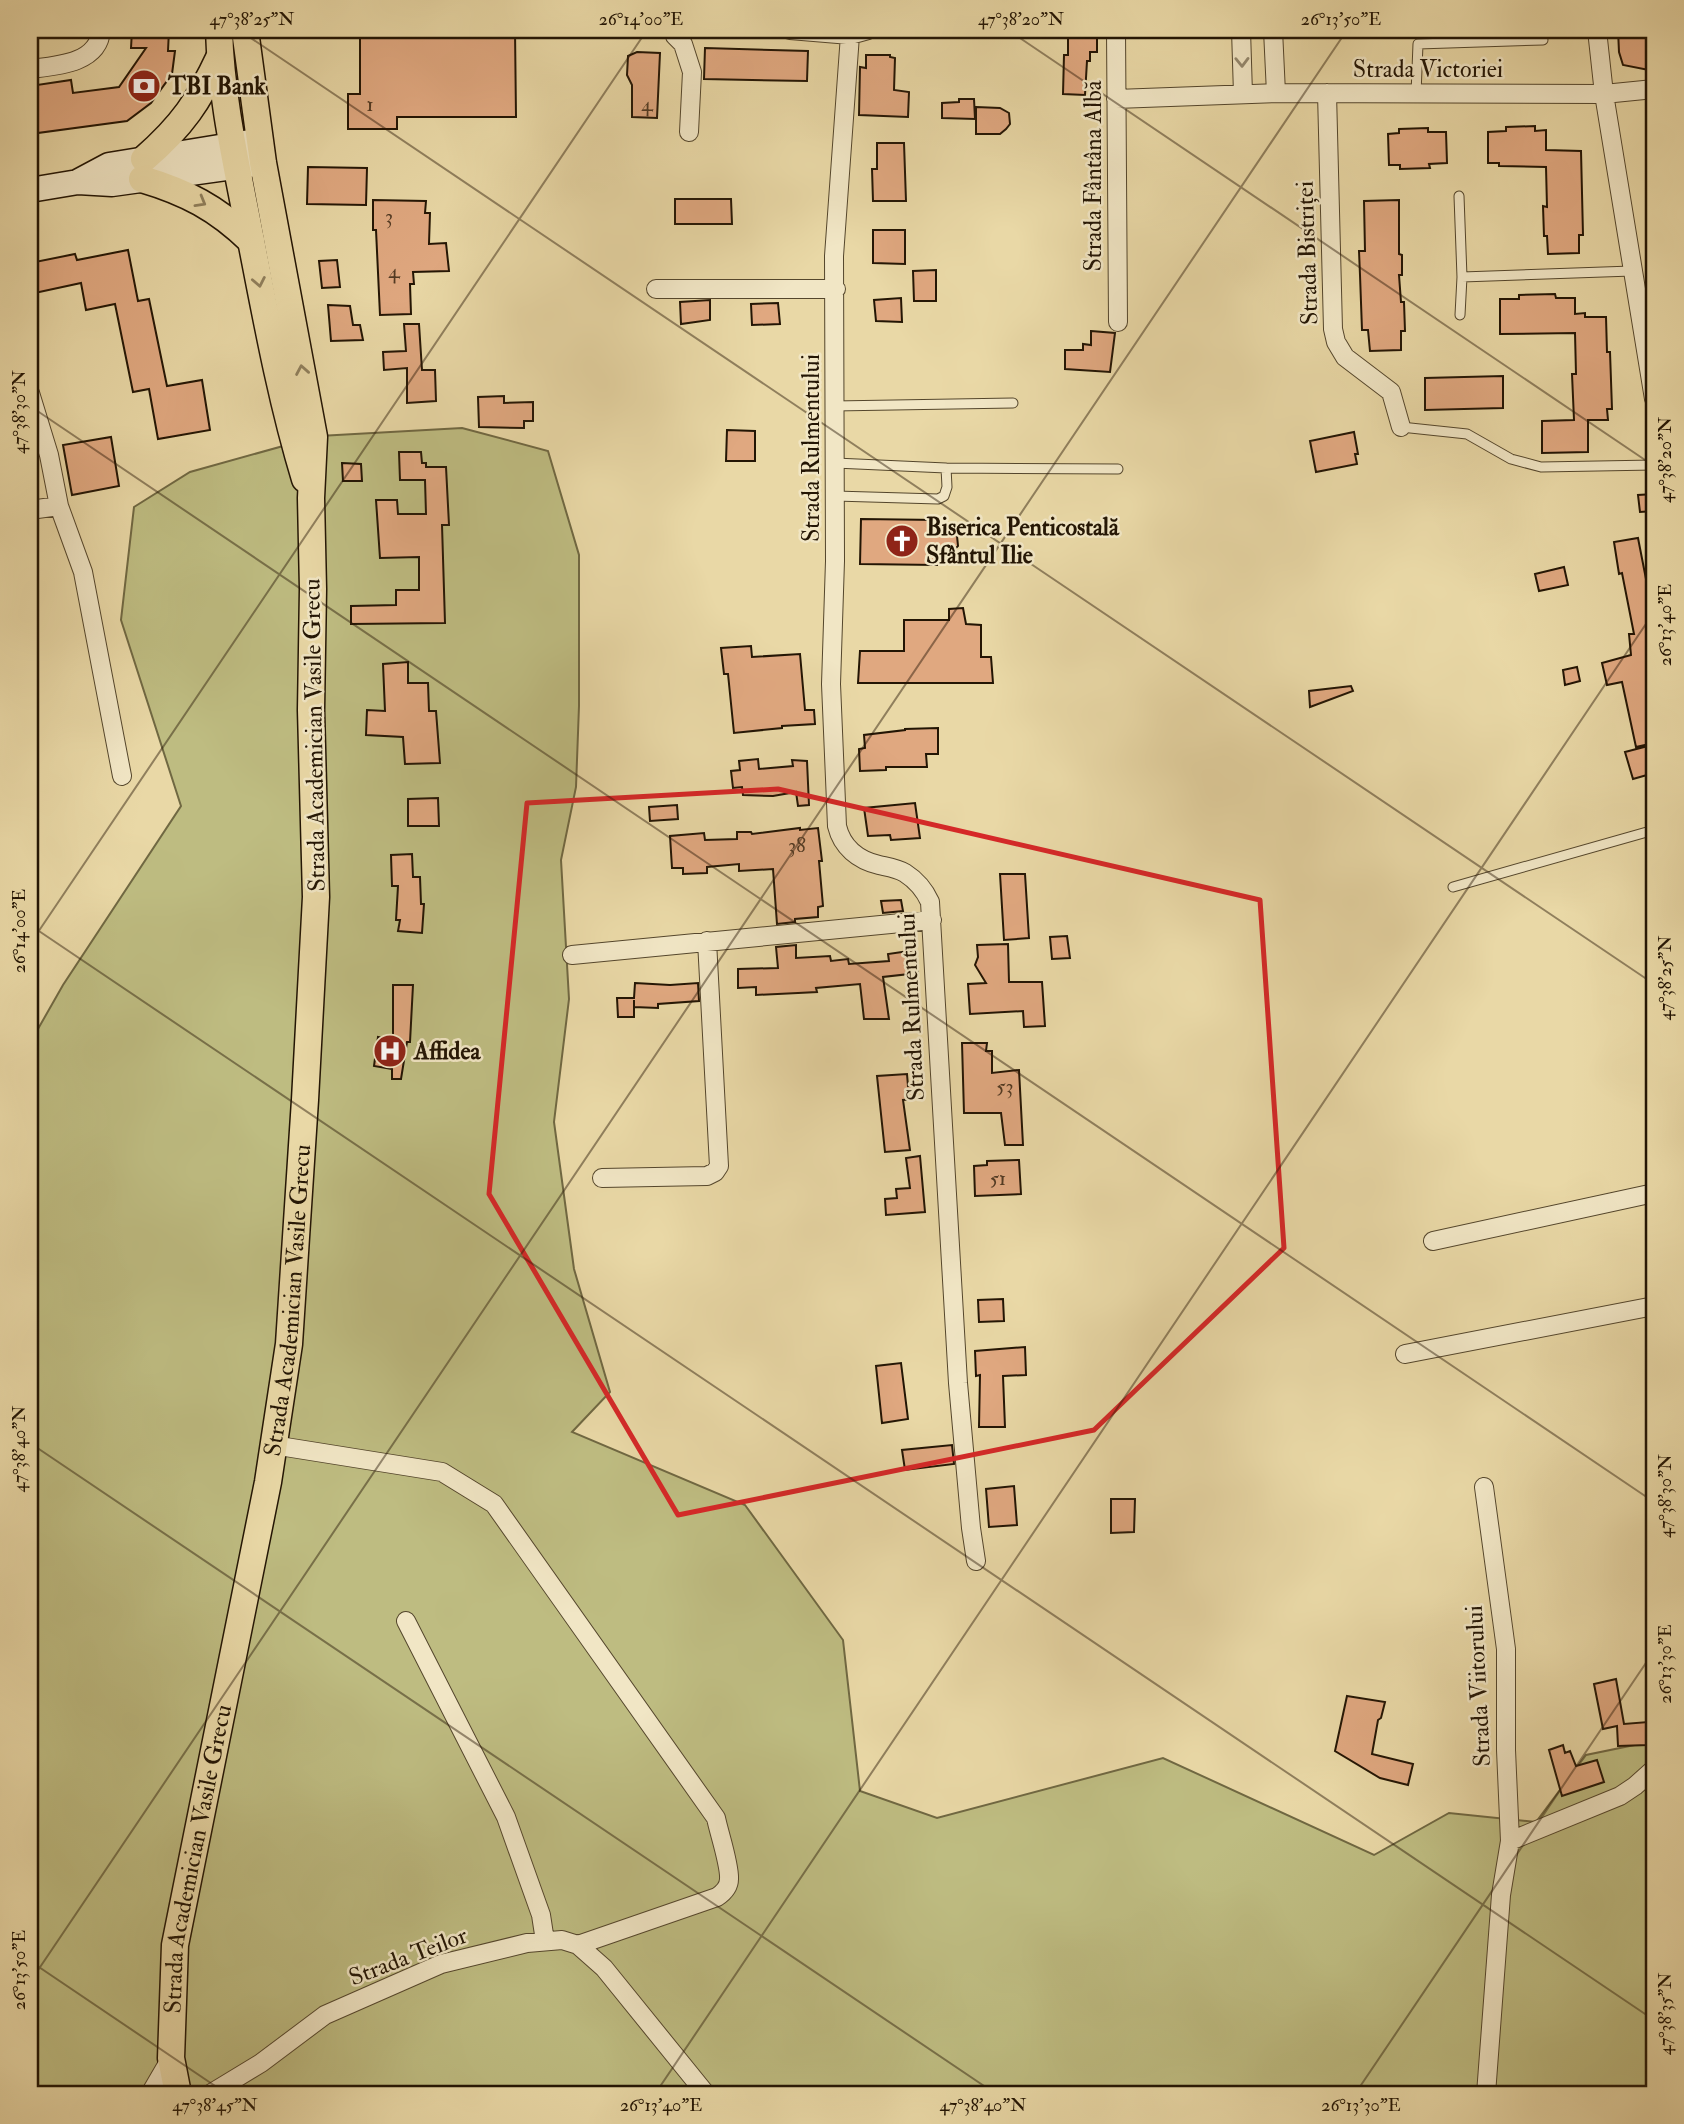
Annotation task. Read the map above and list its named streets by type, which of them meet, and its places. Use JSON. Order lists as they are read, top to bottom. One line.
{"streets":{"main road":["Strada Academician Vasile Grecu"],"street":["Strada Victoriei","Strada Fântâna Albă","Strada Bistriței","Strada Rulmentului","Strada Viitorului","Strada Teilor"]},"crossings":[["Strada Victoriei","Strada Fântâna Albă"],["Strada Victoriei","Strada Bistriței"]],"places":{"bank":["TBI Bank"],"church":["Biserica Penticostală Sfântul Ilie"],"hospital":["Affidea"]},"house_numbers":["1","4","3","4","38","53","51"],"coordinates":["47°38'25\"N","26°14'00\"E","47°38'20\"N","26°13'50\"E","47°38'30\"N","26°13'40\"E","47°38'40\"N","26°13'30\"E","47°38'35\"N","47°38'45\"N"]}
